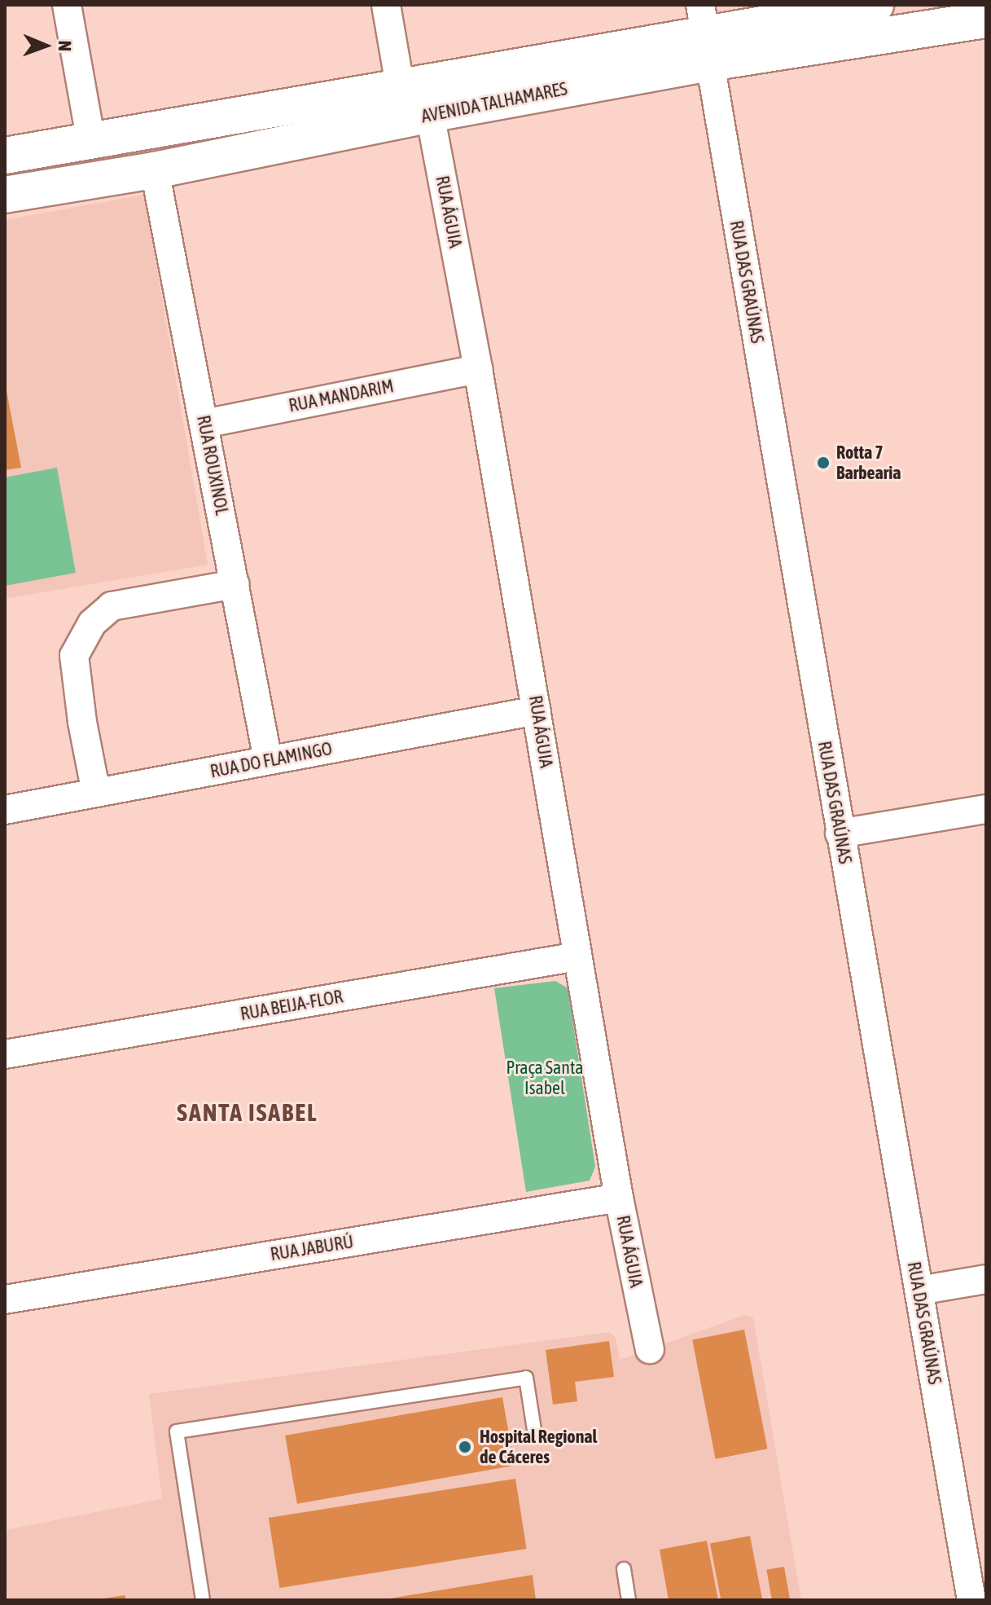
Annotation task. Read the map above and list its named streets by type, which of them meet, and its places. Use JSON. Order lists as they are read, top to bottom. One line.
{"streets":{"street":["AVENIDA TALHAMARES","RUA ÁGUIA","RUA DAS GRAÚNAS","RUA MANDARIM","RUA ROUXINOL","RUA DO FLAMINGO","RUA BEIJA-FLOR","RUA JABURÚ"]},"crossings":[["AVENIDA TALHAMARES","RUA ÁGUIA"],["AVENIDA TALHAMARES","RUA DAS GRAÚNAS"],["AVENIDA TALHAMARES","RUA ROUXINOL"],["RUA ÁGUIA","RUA MANDARIM"],["RUA ÁGUIA","RUA DO FLAMINGO"],["RUA ÁGUIA","RUA BEIJA-FLOR"],["RUA ÁGUIA","RUA JABURÚ"],["RUA MANDARIM","RUA ROUXINOL"],["RUA ROUXINOL","RUA DO FLAMINGO"]],"districts":["SANTA ISABEL"],"parks":["Praça Santa Isabel"],"places":["Rotta 7 Barbearia","Hospital Regional de Cáceres"],"north":"right"}
